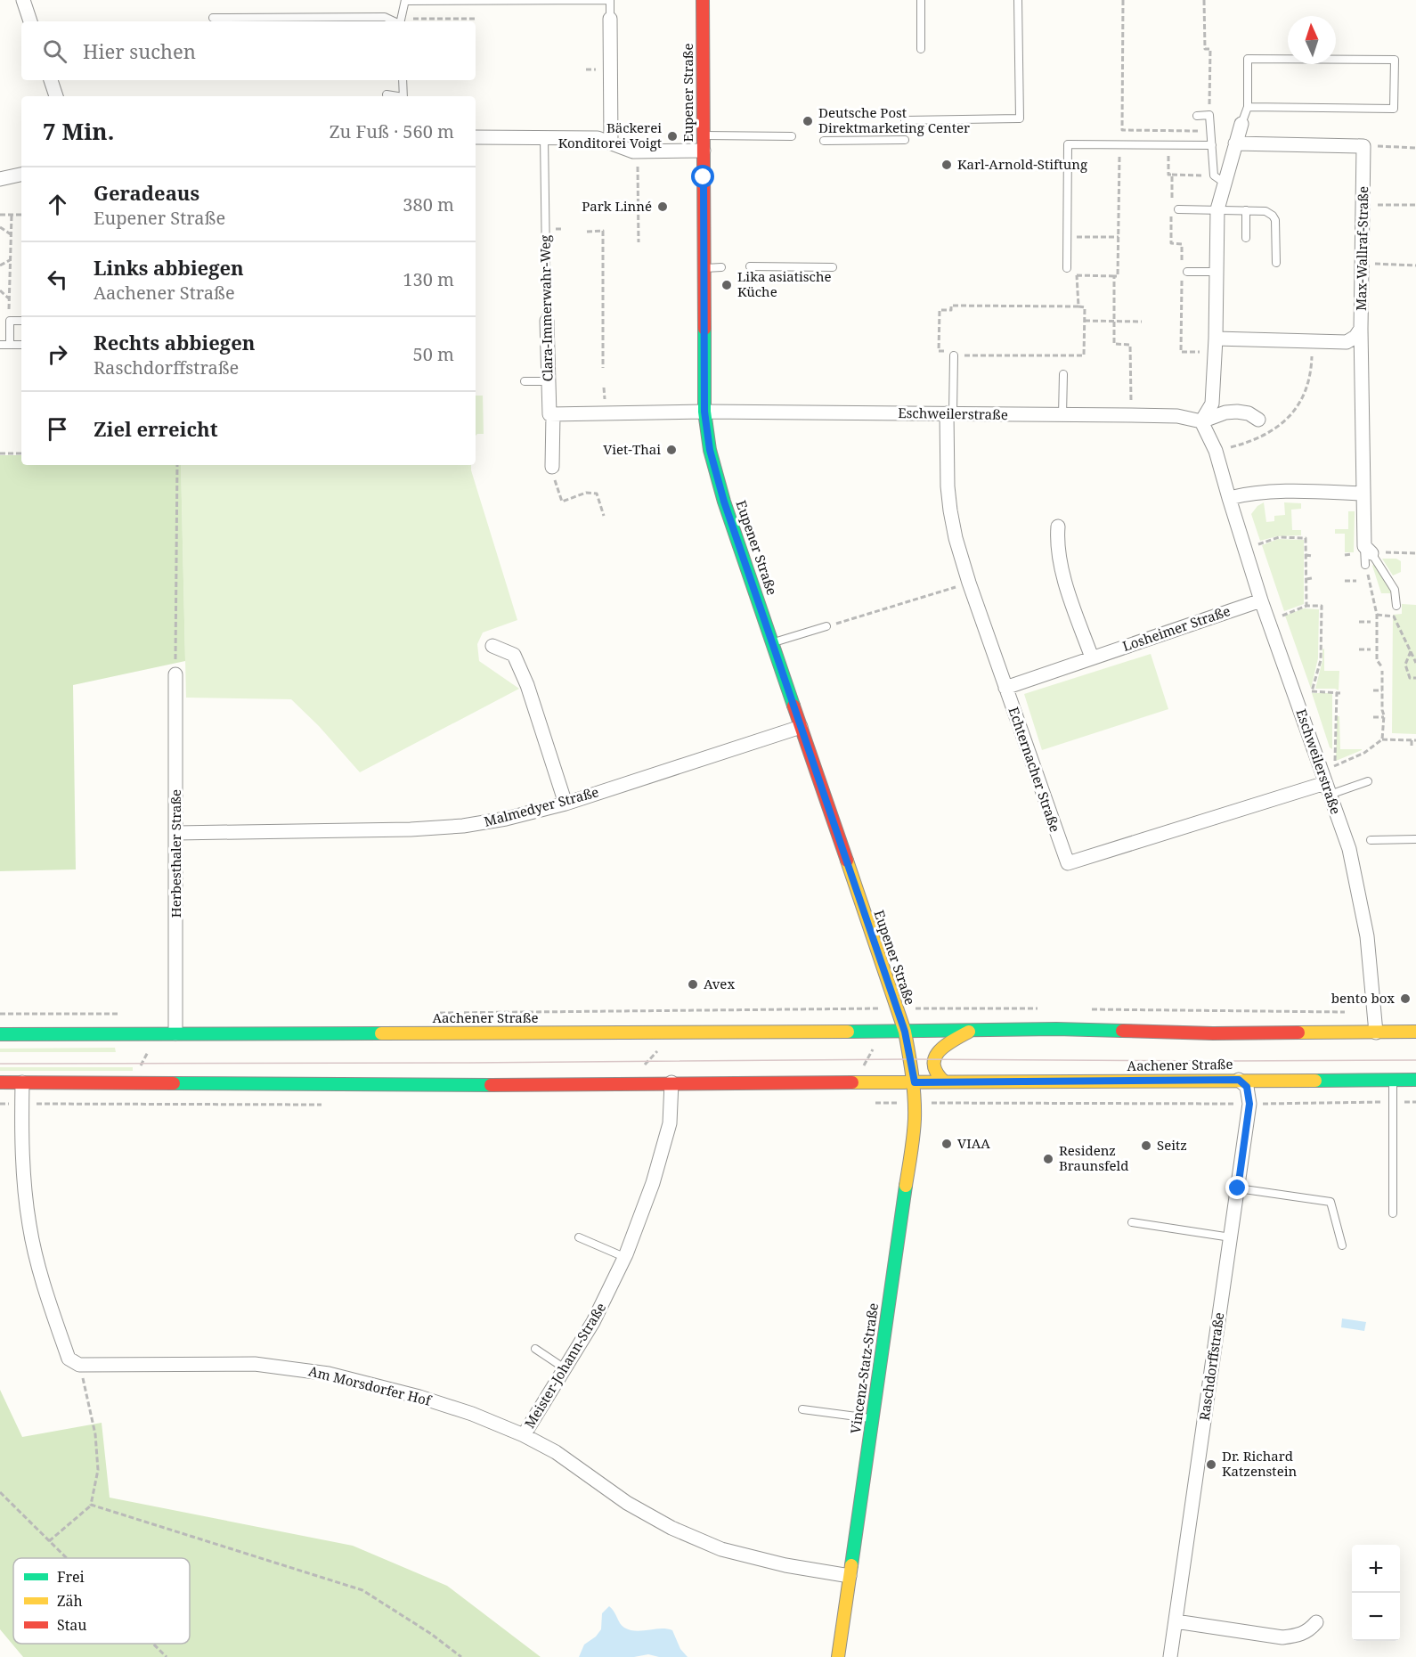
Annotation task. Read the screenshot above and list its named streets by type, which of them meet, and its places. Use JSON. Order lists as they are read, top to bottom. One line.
{"streets":{"main road":["Eupener Straße","Aachener Straße","Vincenz-Statz-Straße"],"street":["Max-Wallraf-Straße","Clara-Immerwahr-Weg","Eschweilerstraße","Losheimer Straße","Echternacher Straße","Malmedyer Straße","Herbesthaler Straße","Meister-Johann-Straße","Raschdorffstraße","Am Morsdorfer Hof"]},"crossings":[["Eupener Straße","Eschweilerstraße"],["Eupener Straße","Malmedyer Straße"],["Eupener Straße","Aachener Straße"],["Eupener Straße","Vincenz-Statz-Straße"],["Eschweilerstraße","Losheimer Straße"],["Eschweilerstraße","Echternacher Straße"],["Eschweilerstraße","Aachener Straße"],["Losheimer Straße","Echternacher Straße"],["Malmedyer Straße","Herbesthaler Straße"],["Herbesthaler Straße","Aachener Straße"],["Aachener Straße","Meister-Johann-Straße"],["Aachener Straße","Raschdorffstraße"],["Aachener Straße","Vincenz-Statz-Straße"],["Meister-Johann-Straße","Am Morsdorfer Hof"],["Vincenz-Statz-Straße","Am Morsdorfer Hof"]],"places":["Deutsche Post Direktmarketing Center","Bäckerei Konditorei Voigt","Karl-Arnold-Stiftung","Park Linné","Lika asiatische Küche","Viet-Thai","Avex","bento box","VIAA","Seitz","Residenz Braunsfeld","Dr. Richard Katzenstein"],"legend":["Frei","Zäh","Stau"],"north":"top","page":{"search":"Hier suchen","heading":["7 Min.","Zu Fuß · 560 m"],"list":[["Geradeaus","Eupener Straße","380 m"],["Links abbiegen","Aachener Straße","130 m"],["Rechts abbiegen","Raschdorffstraße","50 m"],"Ziel erreicht"],"map_buttons":["+","−"]}}
